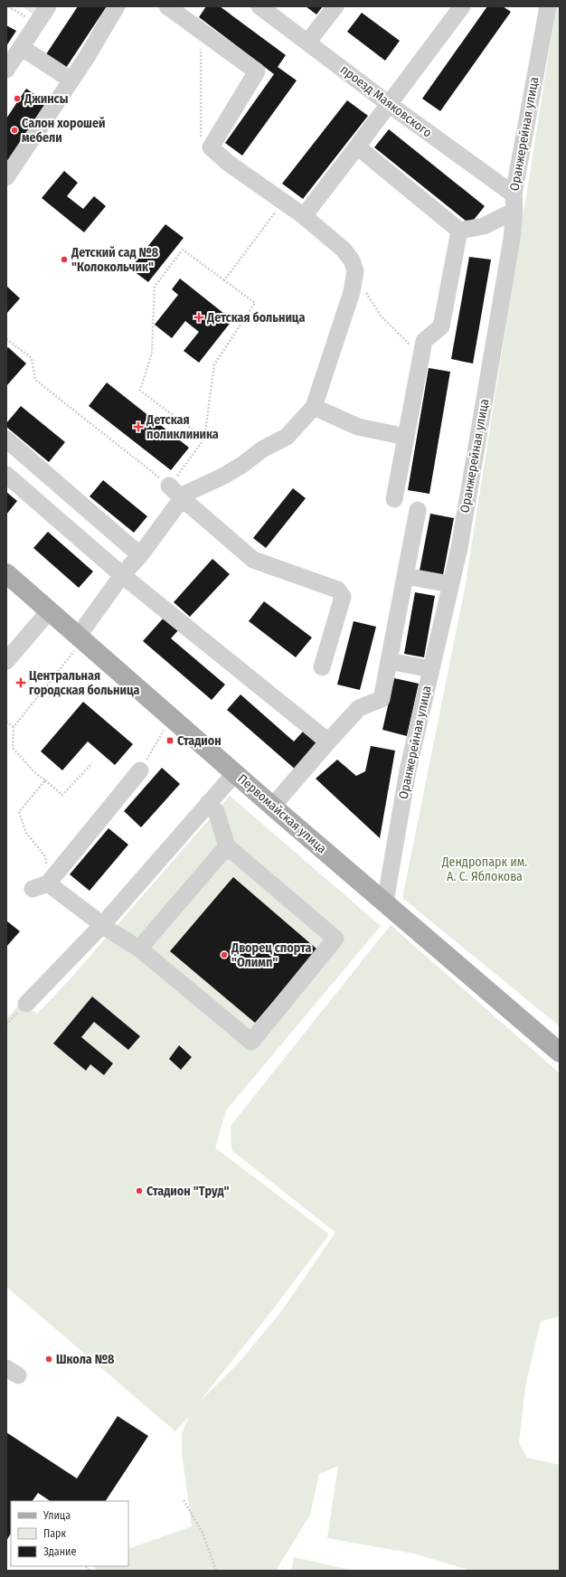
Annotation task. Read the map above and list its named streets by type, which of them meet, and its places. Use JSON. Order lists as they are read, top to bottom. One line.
{"streets":{"main road":["Первомайская улица"],"street":["проезд Маяковского","Оранжерейная улица"]},"crossings":[["проезд Маяковского","Оранжерейная улица"],["Оранжерейная улица","Первомайская улица"]],"parks":["Дендропарк им. А. С. Яблокова"],"places":{"other":["Джинсы","Салон хорошей мебели","Детский сад №8 \"Колокольчик\"","Дворец спорта \"Олимп\"","Стадион \"Труд\"","Школа №8"],"health":["Детская больница","Детская поликлиника","Центральная городская больница"],"transit":["Стадион"]},"legend":["Улица","Парк","Здание"]}
